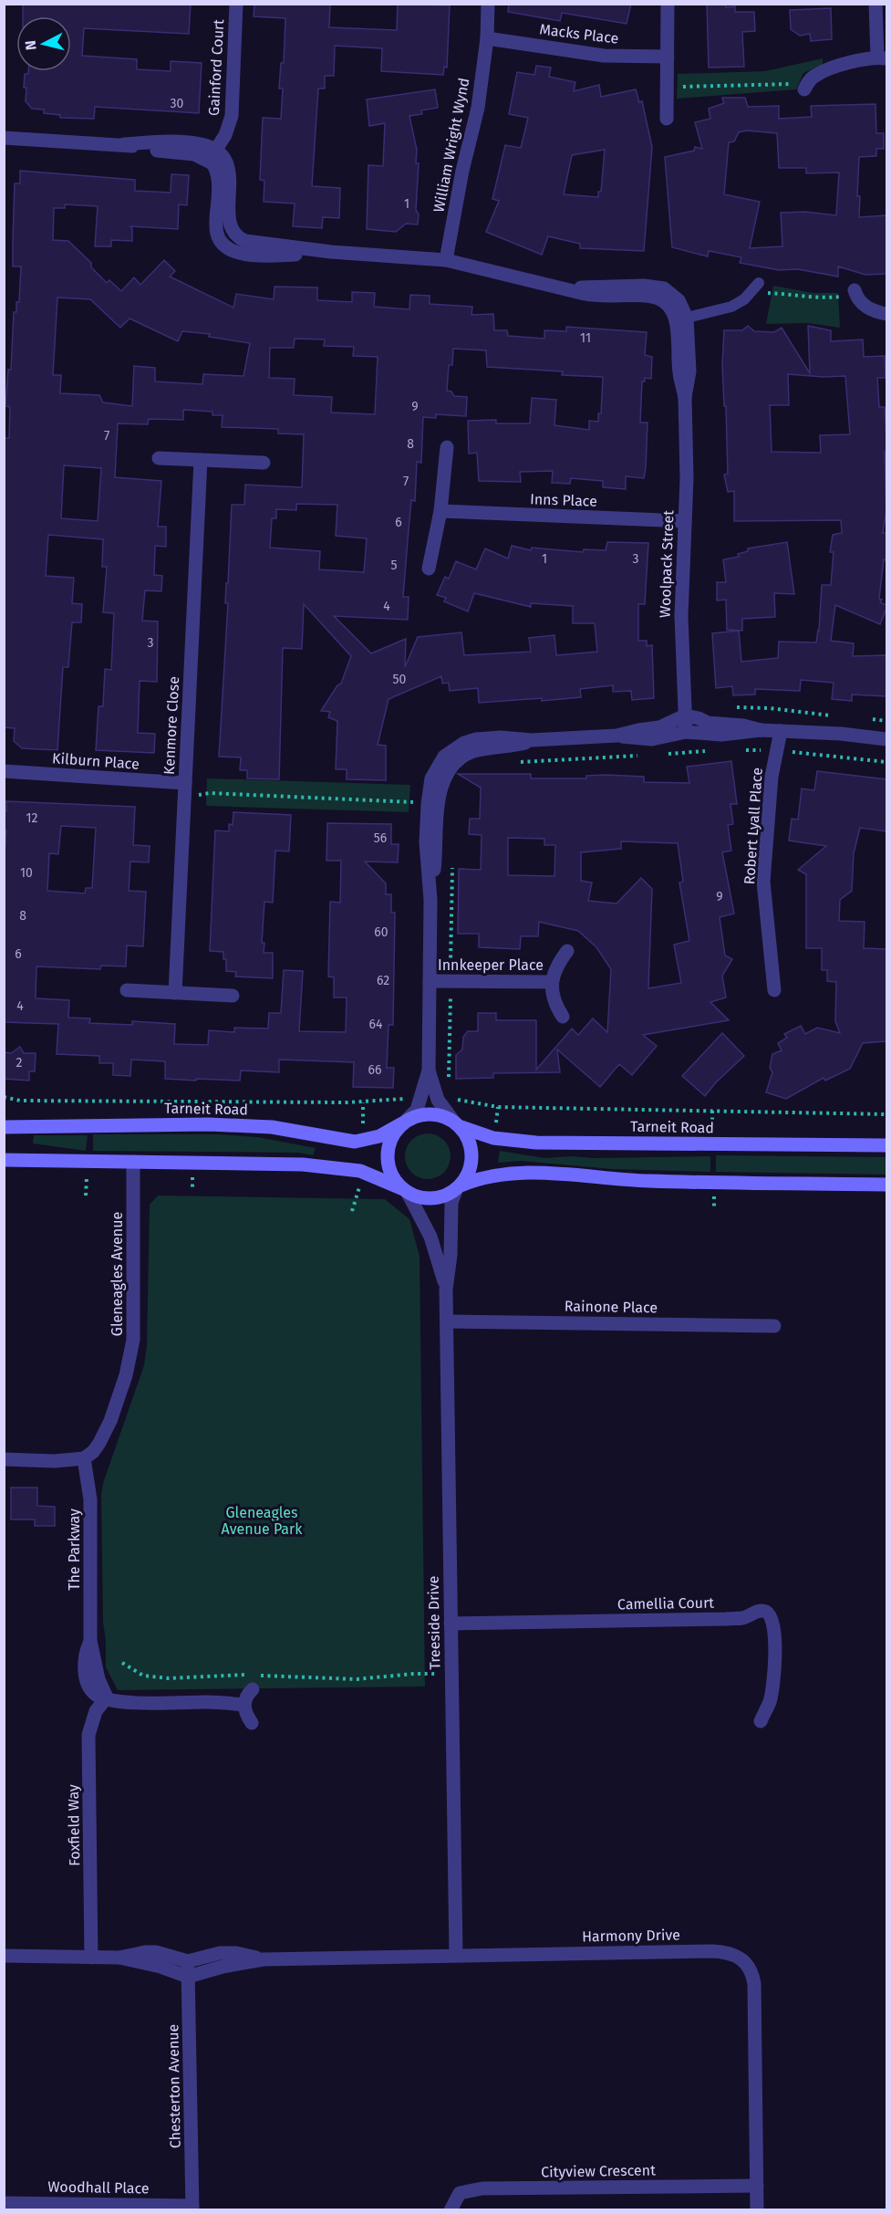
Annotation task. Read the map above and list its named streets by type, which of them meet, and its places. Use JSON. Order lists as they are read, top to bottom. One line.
{"streets":{"main road":["Tarneit Road"],"street":["Macks Place","Gainford Court","William Wright Wynd","Inns Place","Woolpack Street","Kenmore Close","Kilburn Place","Robert Lyall Place","Innkeeper Place","Gleneagles Avenue","Rainone Place","The Parkway","Camellia Court","Treeside Drive","Foxfield Way","Harmony Drive","Chesterton Avenue","Cityview Crescent","Woodhall Place"]},"crossings":[["Macks Place","William Wright Wynd"],["Gainford Court","Woolpack Street"],["William Wright Wynd","Woolpack Street"],["Inns Place","Woolpack Street"],["Kenmore Close","Kilburn Place"],["Tarneit Road","Treeside Drive"],["Gleneagles Avenue","The Parkway"],["Rainone Place","Treeside Drive"],["The Parkway","Foxfield Way"],["Camellia Court","Treeside Drive"],["Treeside Drive","Harmony Drive"],["Foxfield Way","Harmony Drive"],["Harmony Drive","Chesterton Avenue"],["Harmony Drive","Cityview Crescent"],["Chesterton Avenue","Woodhall Place"]],"parks":["Gleneagles Avenue Park"],"house_numbers":["30","1","11","9","7","8","7","6","1","3","5","4","3","50","12","56","10","9","8","60","6","62","4","64","2","66"],"north":"left"}
